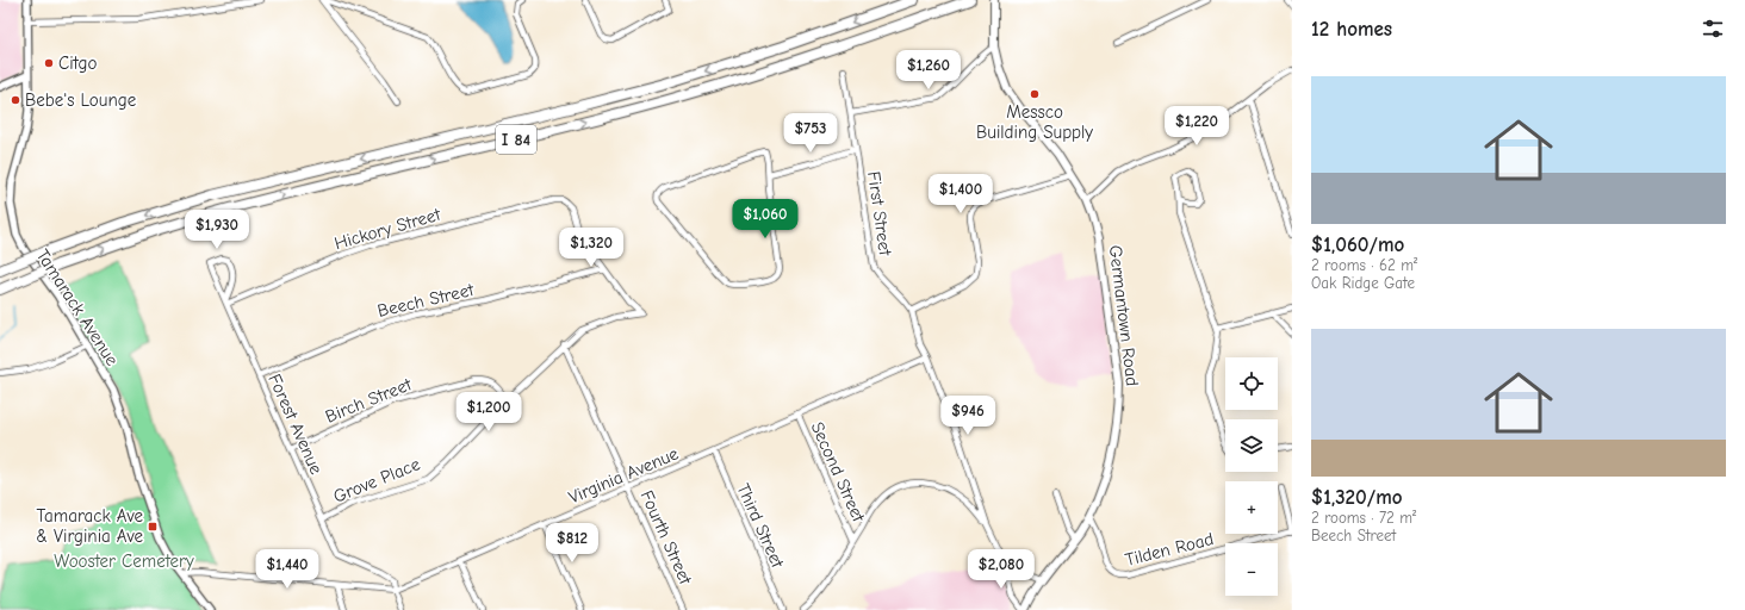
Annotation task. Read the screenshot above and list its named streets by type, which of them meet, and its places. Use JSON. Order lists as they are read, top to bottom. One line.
{"streets":{"highway":["I 84"],"main road":["Germantown Road"],"street":["First Street","Hickory Street","Beech Street","Tamarack Avenue","Birch Street","Forest Avenue","Second Street","Virginia Avenue","Grove Place","Third Street","Fourth Street","Tilden Road"]},"crossings":[["First Street","Germantown Road"],["First Street","Virginia Avenue"],["Hickory Street","Beech Street"],["Hickory Street","Forest Avenue"],["Hickory Street","Grove Place"],["Beech Street","Forest Avenue"],["Beech Street","Grove Place"],["Tamarack Avenue","Virginia Avenue"],["Germantown Road","Tilden Road"],["Birch Street","Forest Avenue"],["Birch Street","Grove Place"],["Forest Avenue","Virginia Avenue"],["Forest Avenue","Grove Place"],["Second Street","Virginia Avenue"],["Virginia Avenue","Third Street"],["Virginia Avenue","Fourth Street"],["Grove Place","Fourth Street"]],"parks":["Wooster Cemetery"],"places":{"other":["Citgo","Messco Building Supply","Bebe's Lounge"],"transit":["Tamarack Ave & Virginia Ave"]},"page":{"heading":"12 homes","price":["$1,260","$1,220","$753","$1,400","$1,060","$1,930","$1,320","$1,200","$946","$812","$1,440","$2,080"],"list":[{"name":"$1,060/mo","note":"2 rooms · 62 m² · Oak Ridge Gate"},{"name":"$1,320/mo","note":"2 rooms · 72 m² · Beech Street"}],"map_buttons":["+","−"]}}
